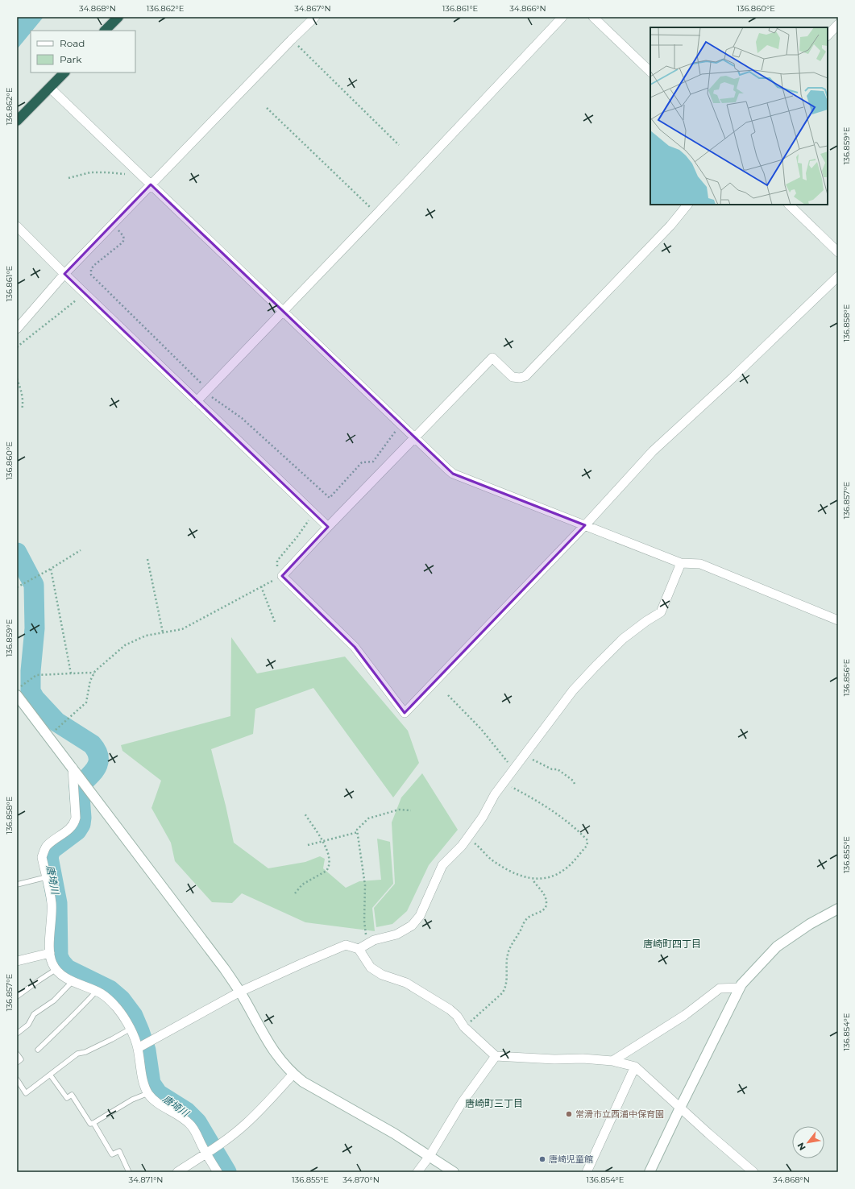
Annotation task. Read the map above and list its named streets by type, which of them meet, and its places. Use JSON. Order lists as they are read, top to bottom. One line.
{"districts":["唐崎町四丁目","唐崎町三丁目"],"water":["唐埼川"],"places":["常滑市立西浦中保育園","唐崎児童館"],"legend":["Road","Park"],"north":"bottom left","coordinates":["34.868°N","136.862°E","34.867°N","136.861°E","34.866°N","136.860°E","136.859°E","136.858°E","136.857°E","136.856°E","136.855°E","136.854°E","34.871°N","34.870°N"]}
